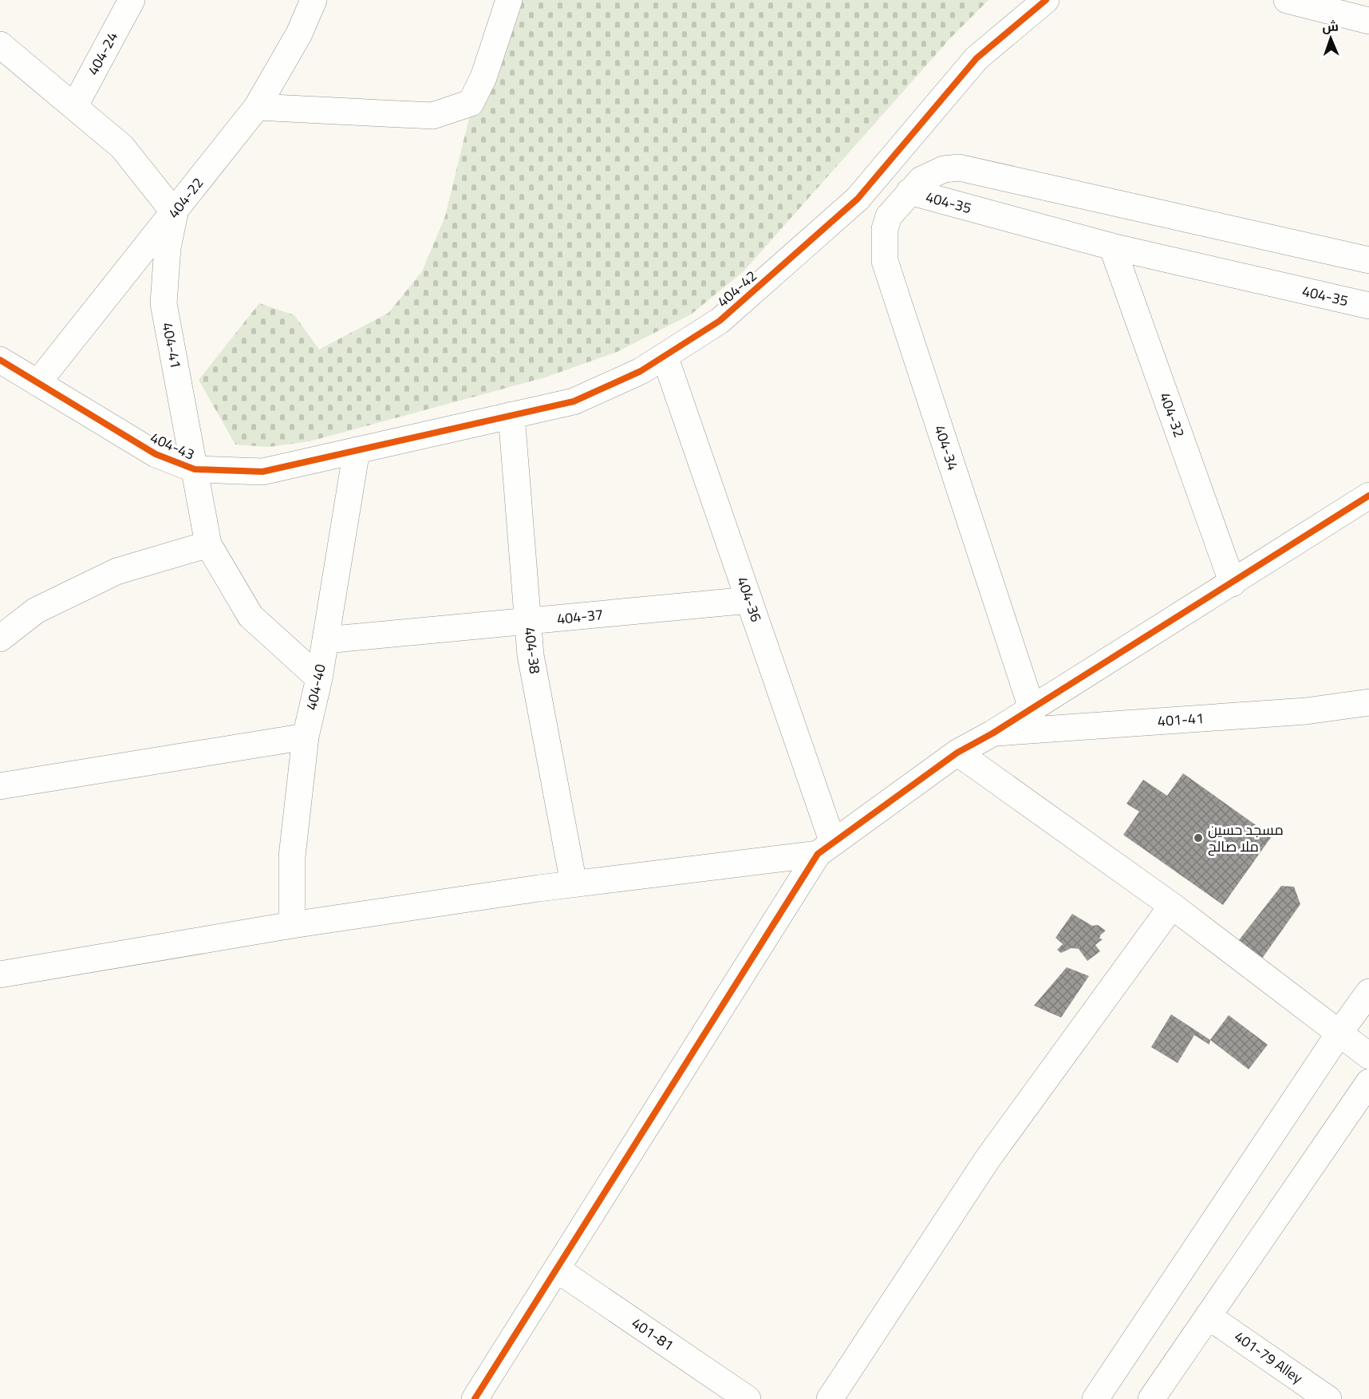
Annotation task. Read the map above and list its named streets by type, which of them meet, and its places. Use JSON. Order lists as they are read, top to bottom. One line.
{"streets":{"street":["404-24","404-22","404-35","404-42","404-41","404-32","404-43","404-34","404-36","404-37","404-38","404-40","401-41","401-81","401-79 Alley"]},"crossings":[["404-22","404-41"],["404-22","404-43"],["404-35","404-32"],["404-35","404-34"],["404-42","404-43"],["404-42","404-36"],["404-42","404-38"],["404-42","404-40"],["404-41","404-43"],["404-41","404-40"],["404-43","404-40"],["404-36","404-37"],["404-37","404-38"],["404-37","404-40"]],"places":["مسجد حسین ملا صالح"],"north":"top"}
